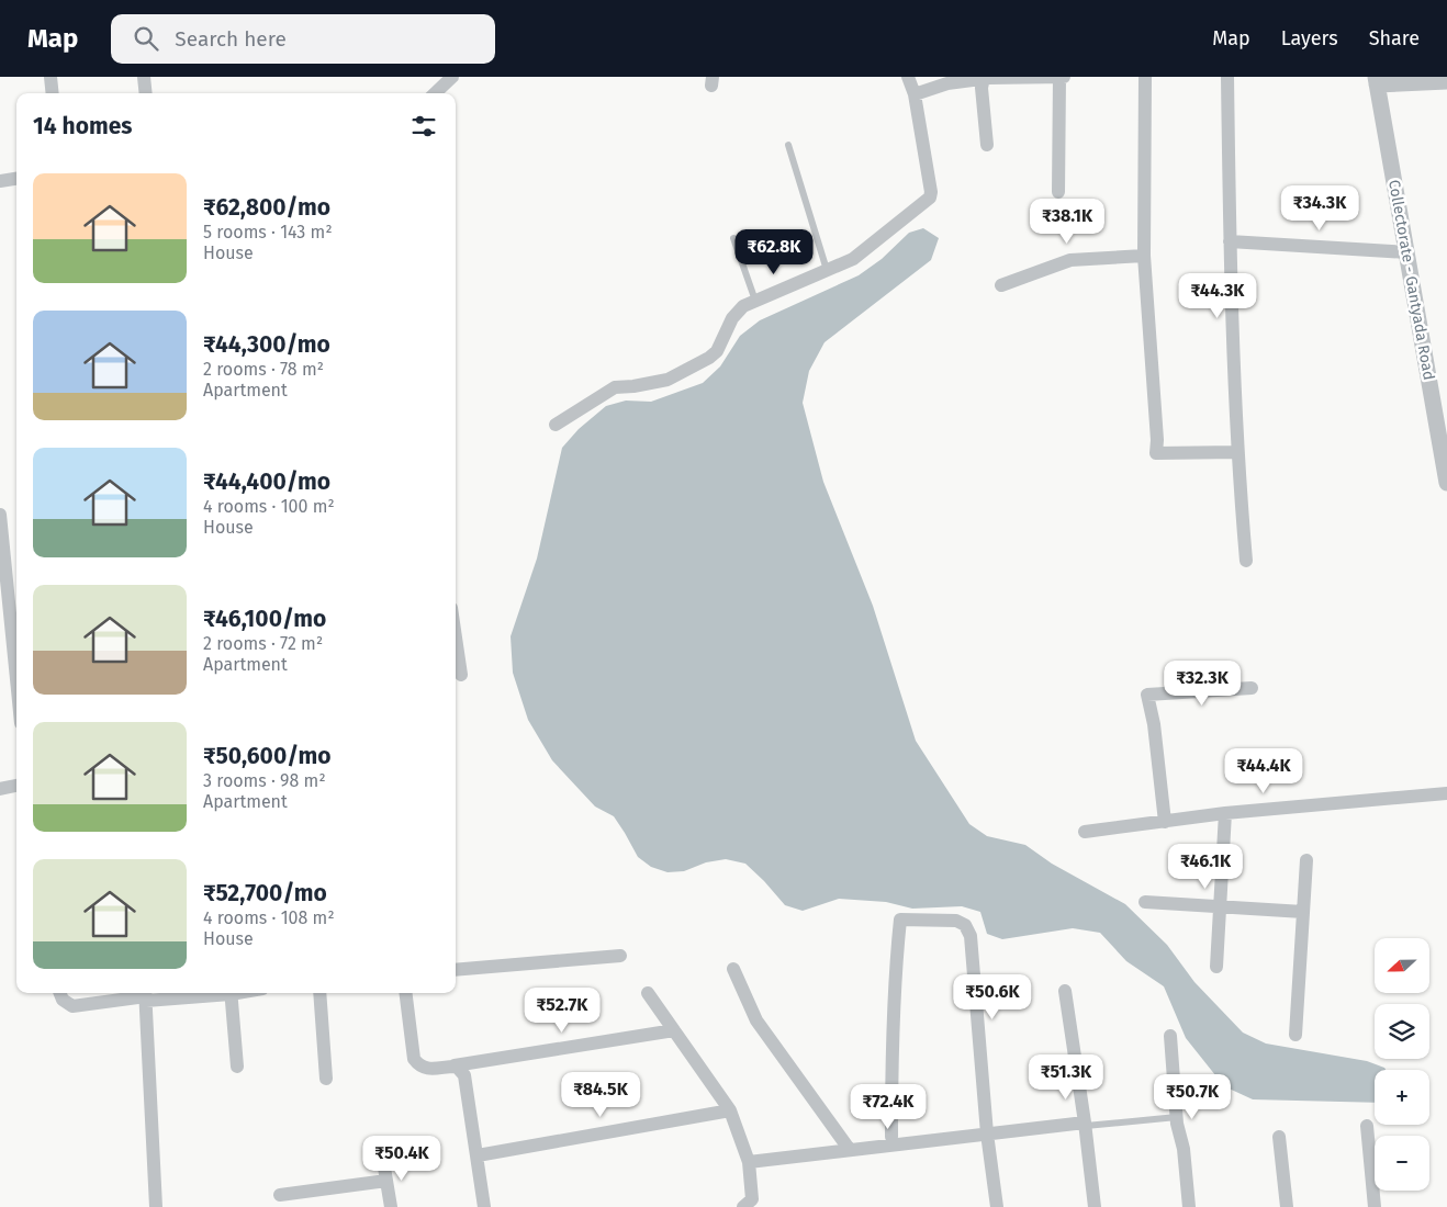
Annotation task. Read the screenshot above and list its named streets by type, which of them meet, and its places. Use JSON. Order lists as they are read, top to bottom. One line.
{"streets":{"street":["Collectorate - Gantyada Road"]},"north":"left","page":{"header":"Map","search":"Search here","nav":["Map","Layers","Share"],"heading":"14 homes","list":[{"name":"₹62,800/mo","note":"5 rooms · 143 m² · House"},{"name":"₹44,300/mo","note":"2 rooms · 78 m² · Apartment"},{"name":"₹44,400/mo","note":"4 rooms · 100 m² · House"},{"name":"₹46,100/mo","note":"2 rooms · 72 m² · Apartment"},{"name":"₹50,600/mo","note":"3 rooms · 98 m² · Apartment"},{"name":"₹52,700/mo","note":"4 rooms · 108 m² · House"}],"price":["₹34.3K","₹38.1K","₹62.8K","₹44.3K","₹32.3K","₹44.4K","₹46.1K","₹50.6K","₹52.7K","₹51.3K","₹84.5K","₹50.7K","₹72.4K","₹50.4K"],"map_buttons":["+","−"]}}
